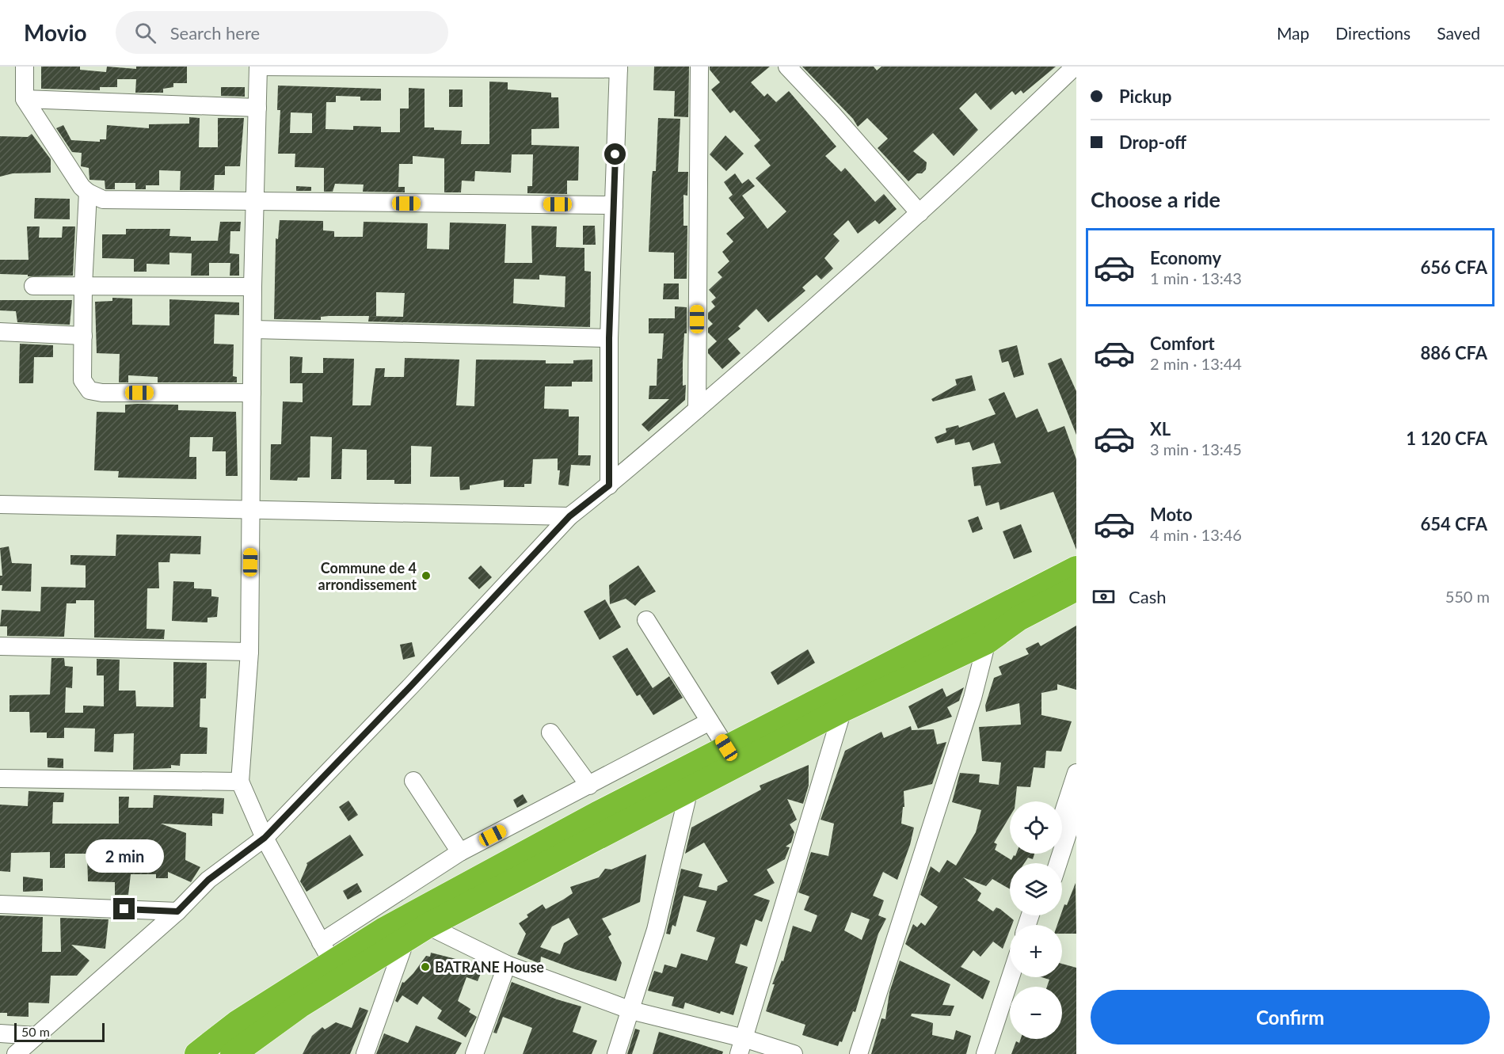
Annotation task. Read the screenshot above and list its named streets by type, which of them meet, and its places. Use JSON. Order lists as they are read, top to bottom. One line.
{"places":["Commune de 4 arrondissement","BATRANE House"],"scale_bar":"50 m","page":{"header":"Movio","search":"Search here","nav":["Map","Directions","Saved"],"banner":["Pickup","Drop-off"],"heading":"Choose a ride","list":[{"name":"Economy","note":"1 min · 13:43","value":"656 CFA"},{"name":"Comfort","note":"2 min · 13:44","value":"886 CFA"},{"name":"XL","note":"3 min · 13:45","value":"1 120 CFA"},{"name":"Moto","note":"4 min · 13:46","value":"654 CFA"}],"pay":["Cash","550 m"],"map_buttons":["+","−"],"bubble":"2 min","buttons":"Confirm","scale":"50 m"}}
